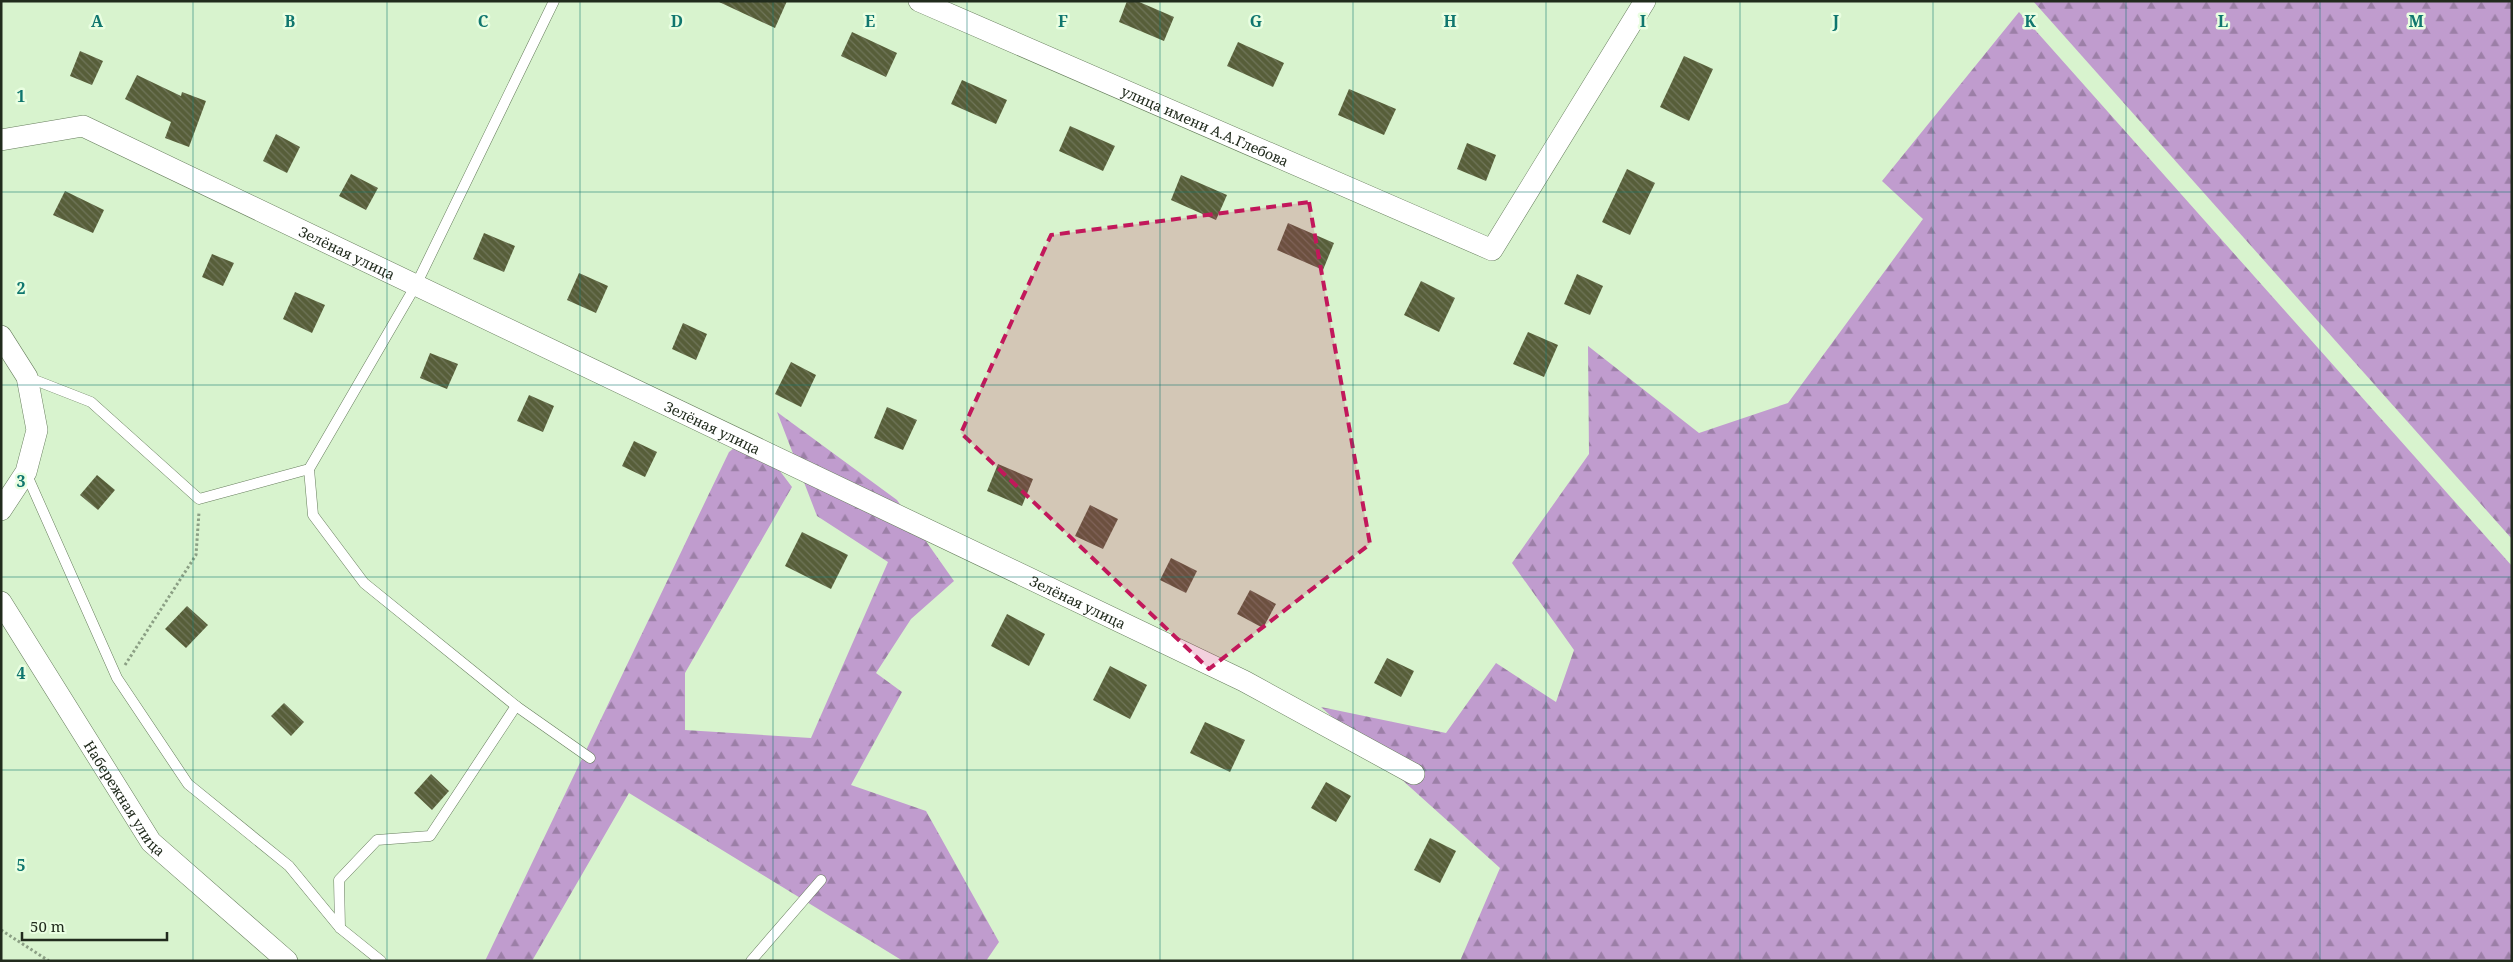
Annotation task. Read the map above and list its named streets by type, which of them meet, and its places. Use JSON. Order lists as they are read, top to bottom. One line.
{"streets":{"street":["улица имени А.А.Глебова","Зелёная улица","Набережная улица"]},"scale_bar":"50 m","grid":{"columns":["A","B","C","D","E","F","G","H","I","J","K","L","M"],"rows":["1","2","3","4","5"]}}
